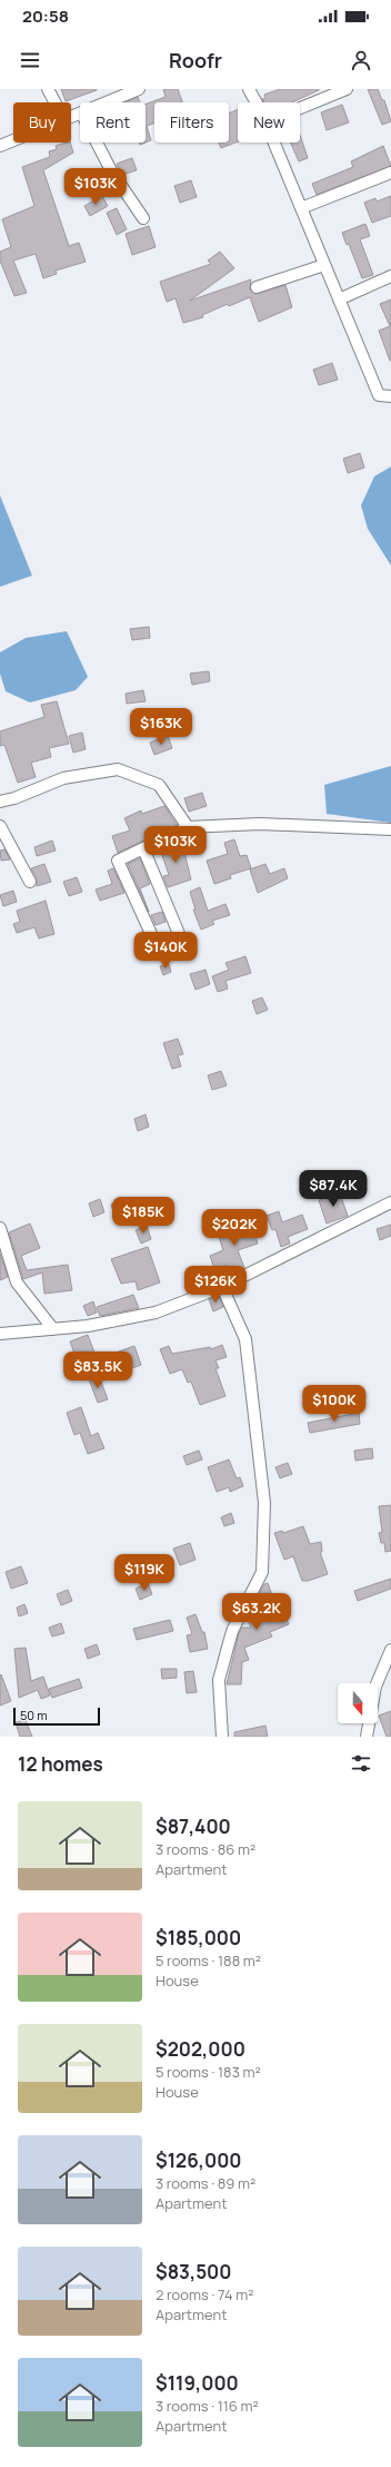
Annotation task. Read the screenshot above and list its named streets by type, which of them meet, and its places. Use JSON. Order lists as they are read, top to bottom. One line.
{"scale_bar":"50 m","north":"bottom","page":{"status":"20:58","header":"Roofr","chip":["Buy","Rent","Filters","New"],"price":["$103K","$163K","$103K","$140K","$87.4K","$185K","$202K","$126K","$83.5K","$100K","$119K","$63.2K"],"scale":"50 m","heading":"12 homes","list":[{"name":"$87,400","note":"3 rooms · 86 m² · Apartment"},{"name":"$185,000","note":"5 rooms · 188 m² · House"},{"name":"$202,000","note":"5 rooms · 183 m² · House"},{"name":"$126,000","note":"3 rooms · 89 m² · Apartment"},{"name":"$83,500","note":"2 rooms · 74 m² · Apartment"},{"name":"$119,000","note":"3 rooms · 116 m² · Apartment"}]}}
